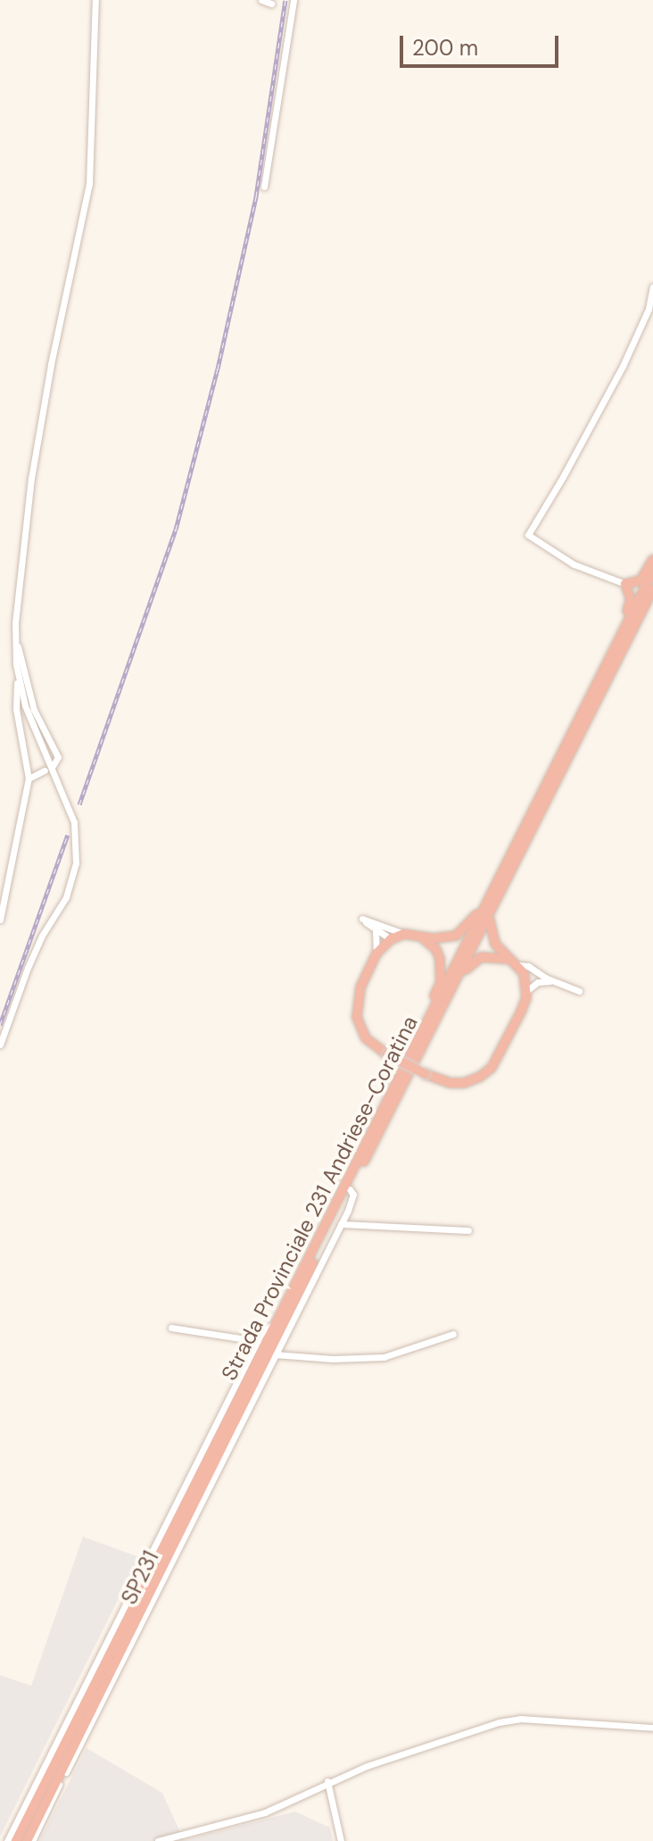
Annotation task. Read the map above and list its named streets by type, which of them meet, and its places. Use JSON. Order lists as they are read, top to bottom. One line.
{"streets":{"highway":["Strada Provinciale 231 Andriese-Coratina","SP231"]},"crossings":[["Strada Provinciale 231 Andriese-Coratina","SP231"]],"scale_bar":"200 m"}
